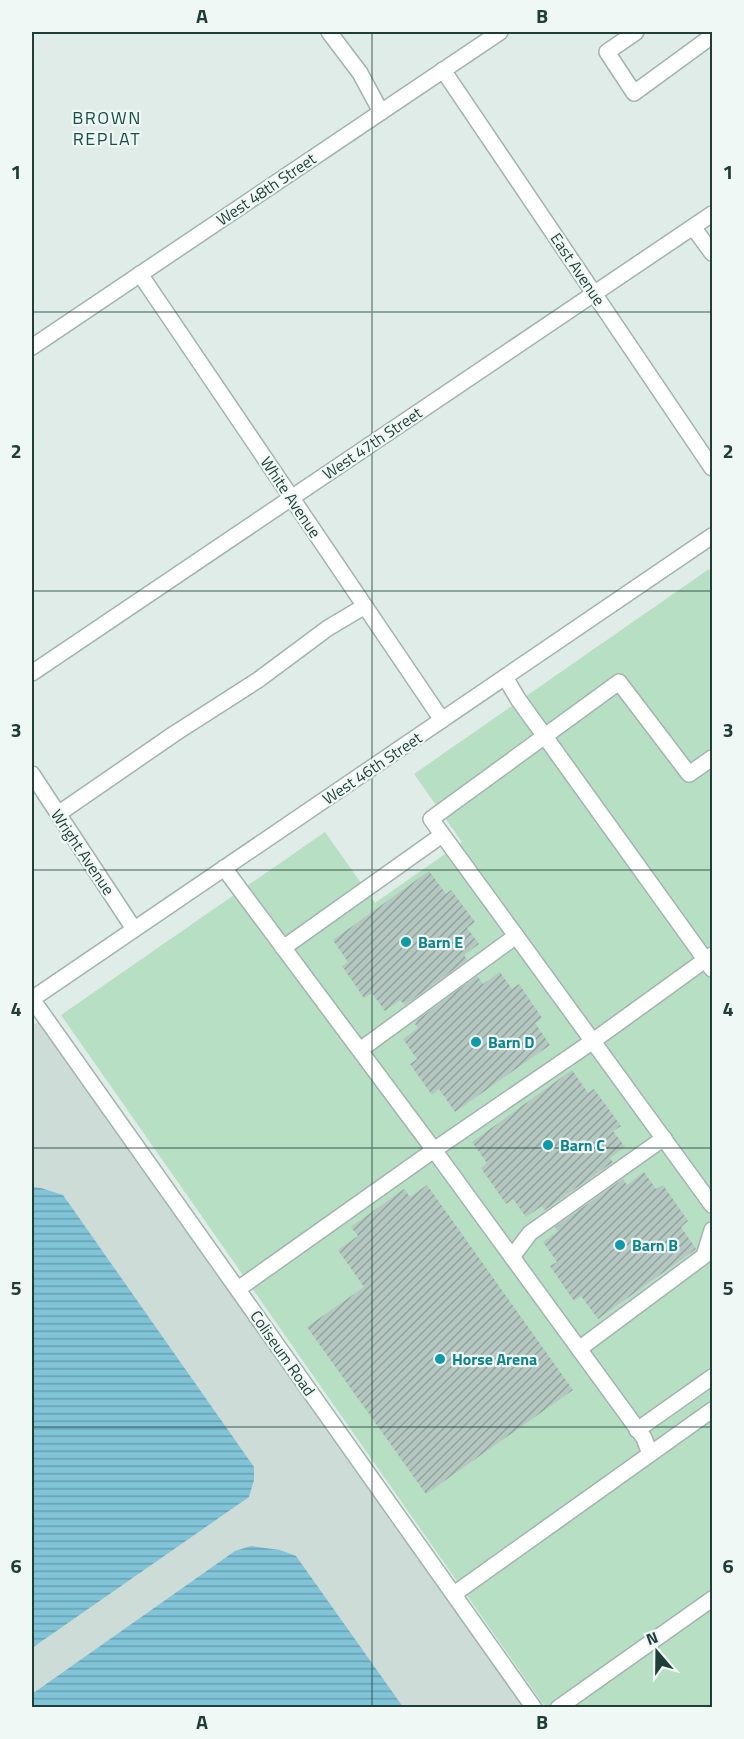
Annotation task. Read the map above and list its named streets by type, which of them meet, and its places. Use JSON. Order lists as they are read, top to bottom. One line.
{"streets":{"street":["West 48th Street","East Avenue","West 47th Street","White Avenue","West 46th Street","Wright Avenue","Coliseum Road"]},"crossings":[["West 48th Street","East Avenue"],["West 48th Street","White Avenue"],["East Avenue","West 47th Street"],["West 47th Street","White Avenue"],["White Avenue","West 46th Street"],["West 46th Street","Wright Avenue"],["West 46th Street","Coliseum Road"]],"districts":["BROWN REPLAT"],"places":["Barn E","Barn D","Barn C","Barn B","Horse Arena"],"north":"top","grid":{"columns":["A","B"],"rows":["1","2","3","4","5","6"]}}
